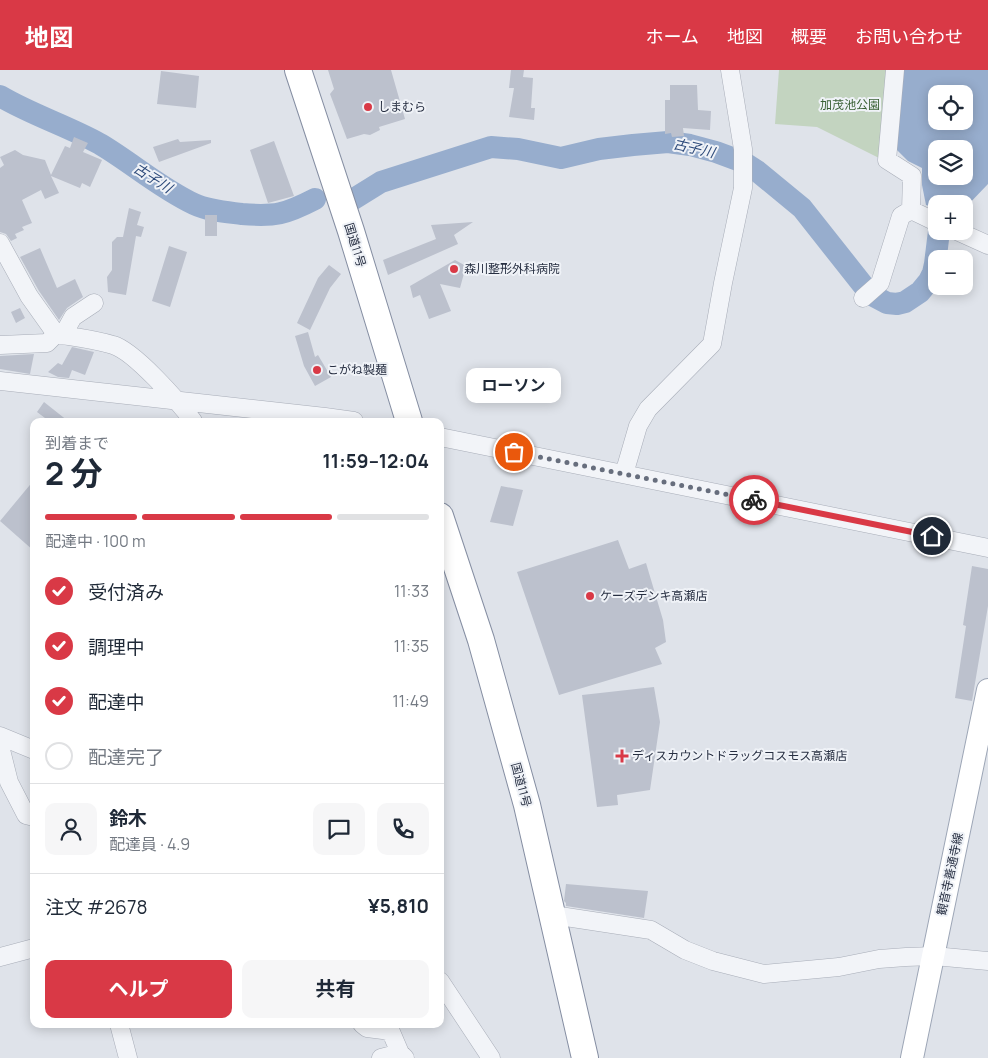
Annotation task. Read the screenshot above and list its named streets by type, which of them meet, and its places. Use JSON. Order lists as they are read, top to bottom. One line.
{"streets":{"highway":["国道11号"],"main road":["観音寺善通寺線"]},"water":["古子川"],"parks":["加茂池公園"],"places":{"other":["しまむら","森川整形外科病院","こがね製麺","ローソン","ケーズデンキ高瀬店"],"health":["ディスカウントドラッグコスモス高瀬店"]},"page":{"header":"地図","nav":["ホーム","地図","概要","お問い合わせ"],"map_buttons":["+","−"],"bubble":"ローソン","heading":["2 分","到着まで","11:59–12:04"],"panel":["鈴木","配達員 · 4.9","注文 #2678","¥5,810"],"bar":"配達中 · 100 m","list":[["受付済み","11:33"],["調理中","11:35"],["配達中","11:49"],"配達完了"],"buttons":["ヘルプ","共有"]}}
